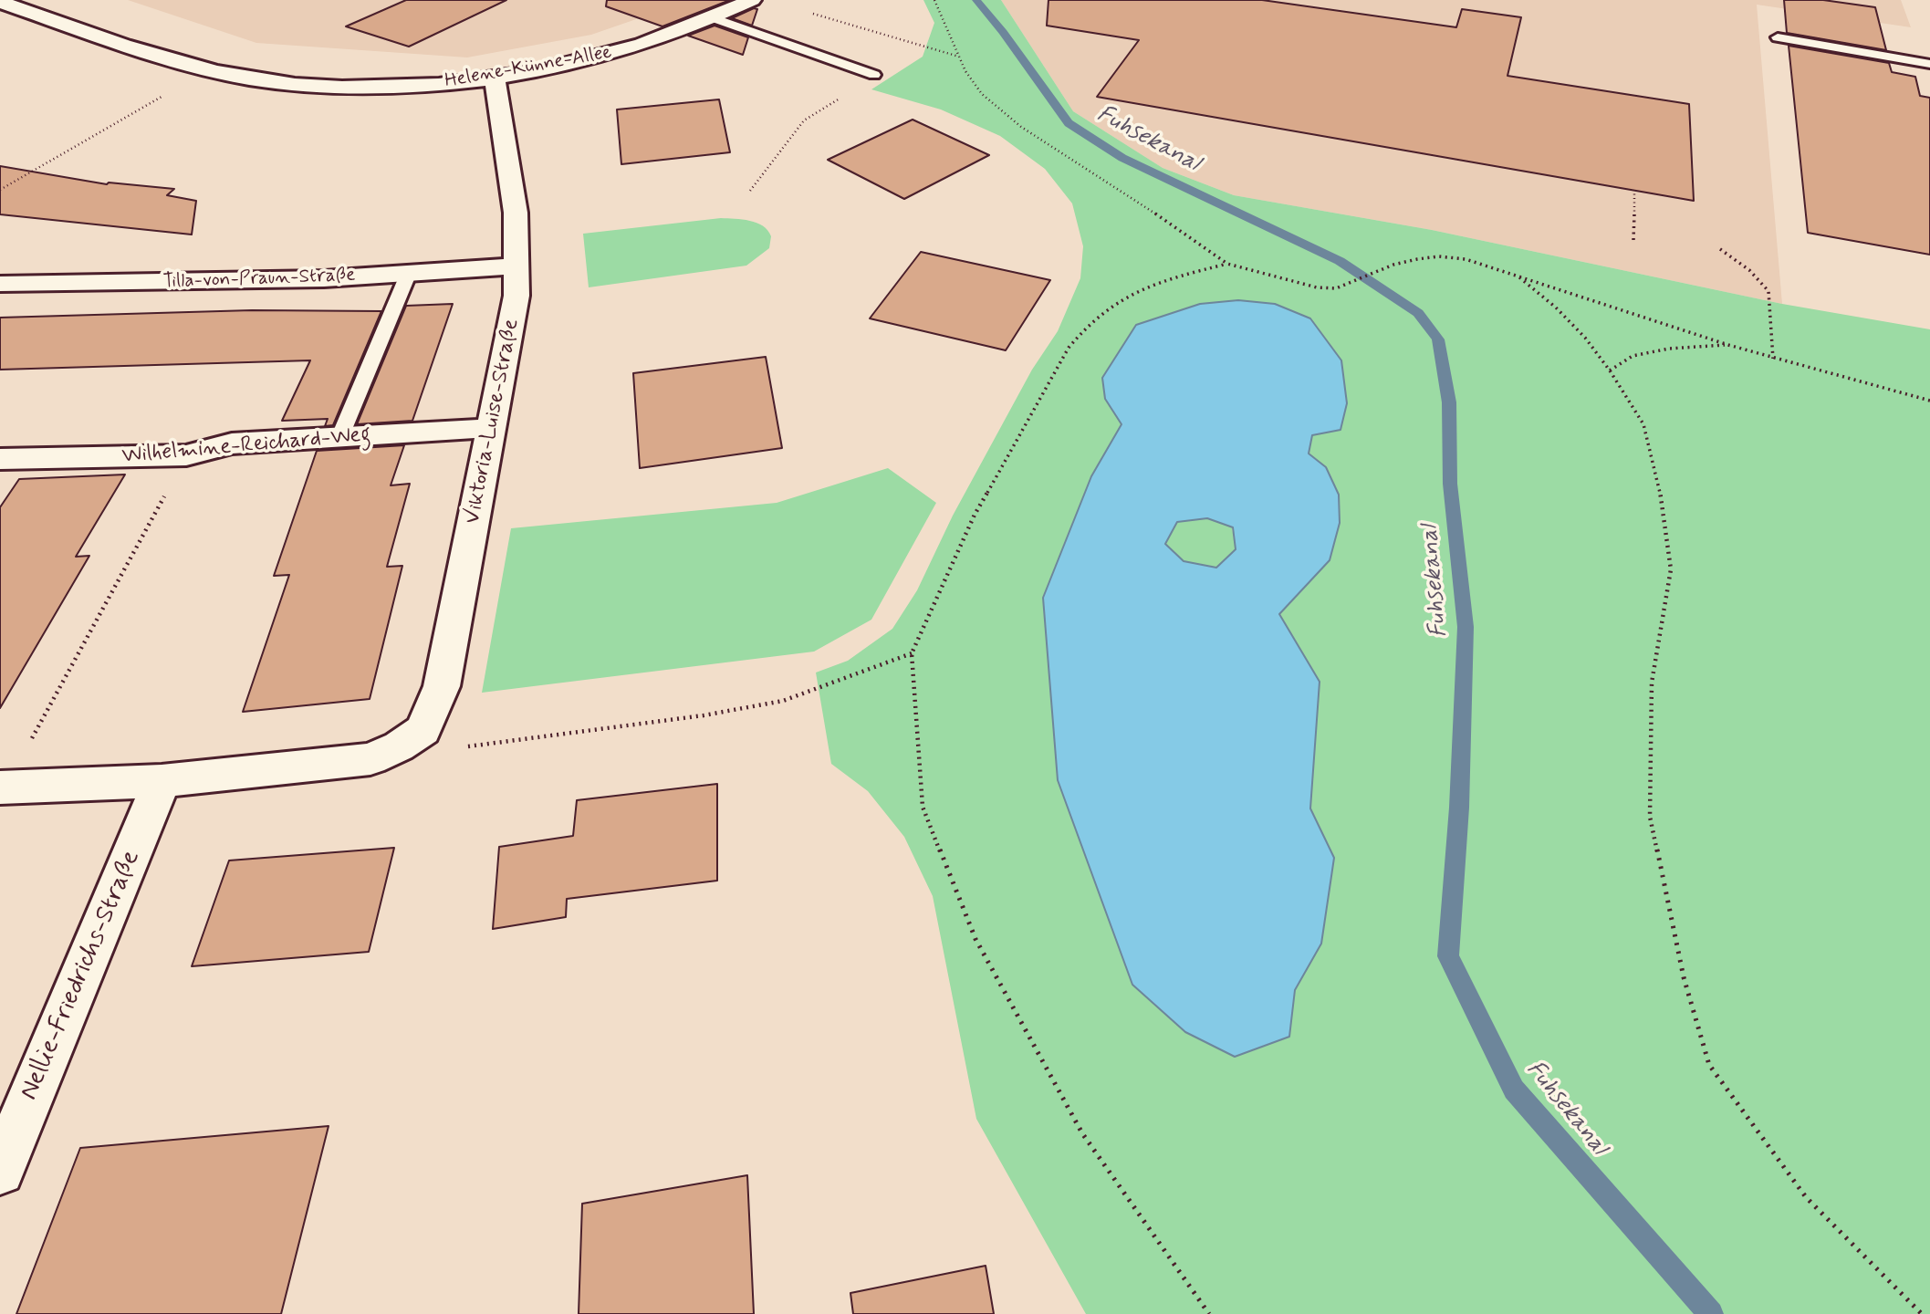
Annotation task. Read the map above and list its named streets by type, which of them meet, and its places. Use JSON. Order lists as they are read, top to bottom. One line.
{"streets":{"street":["Helene-Künne-Allee","Tilla-von-Praun-Straße","Viktoria-Luise-Straße","Wilhelmine-Reichard-Weg","Nellie-Friedrichs-Straße"]},"crossings":[["Helene-Künne-Allee","Viktoria-Luise-Straße"],["Tilla-von-Praun-Straße","Viktoria-Luise-Straße"],["Viktoria-Luise-Straße","Wilhelmine-Reichard-Weg"]],"water":["Fuhsekanal"]}
